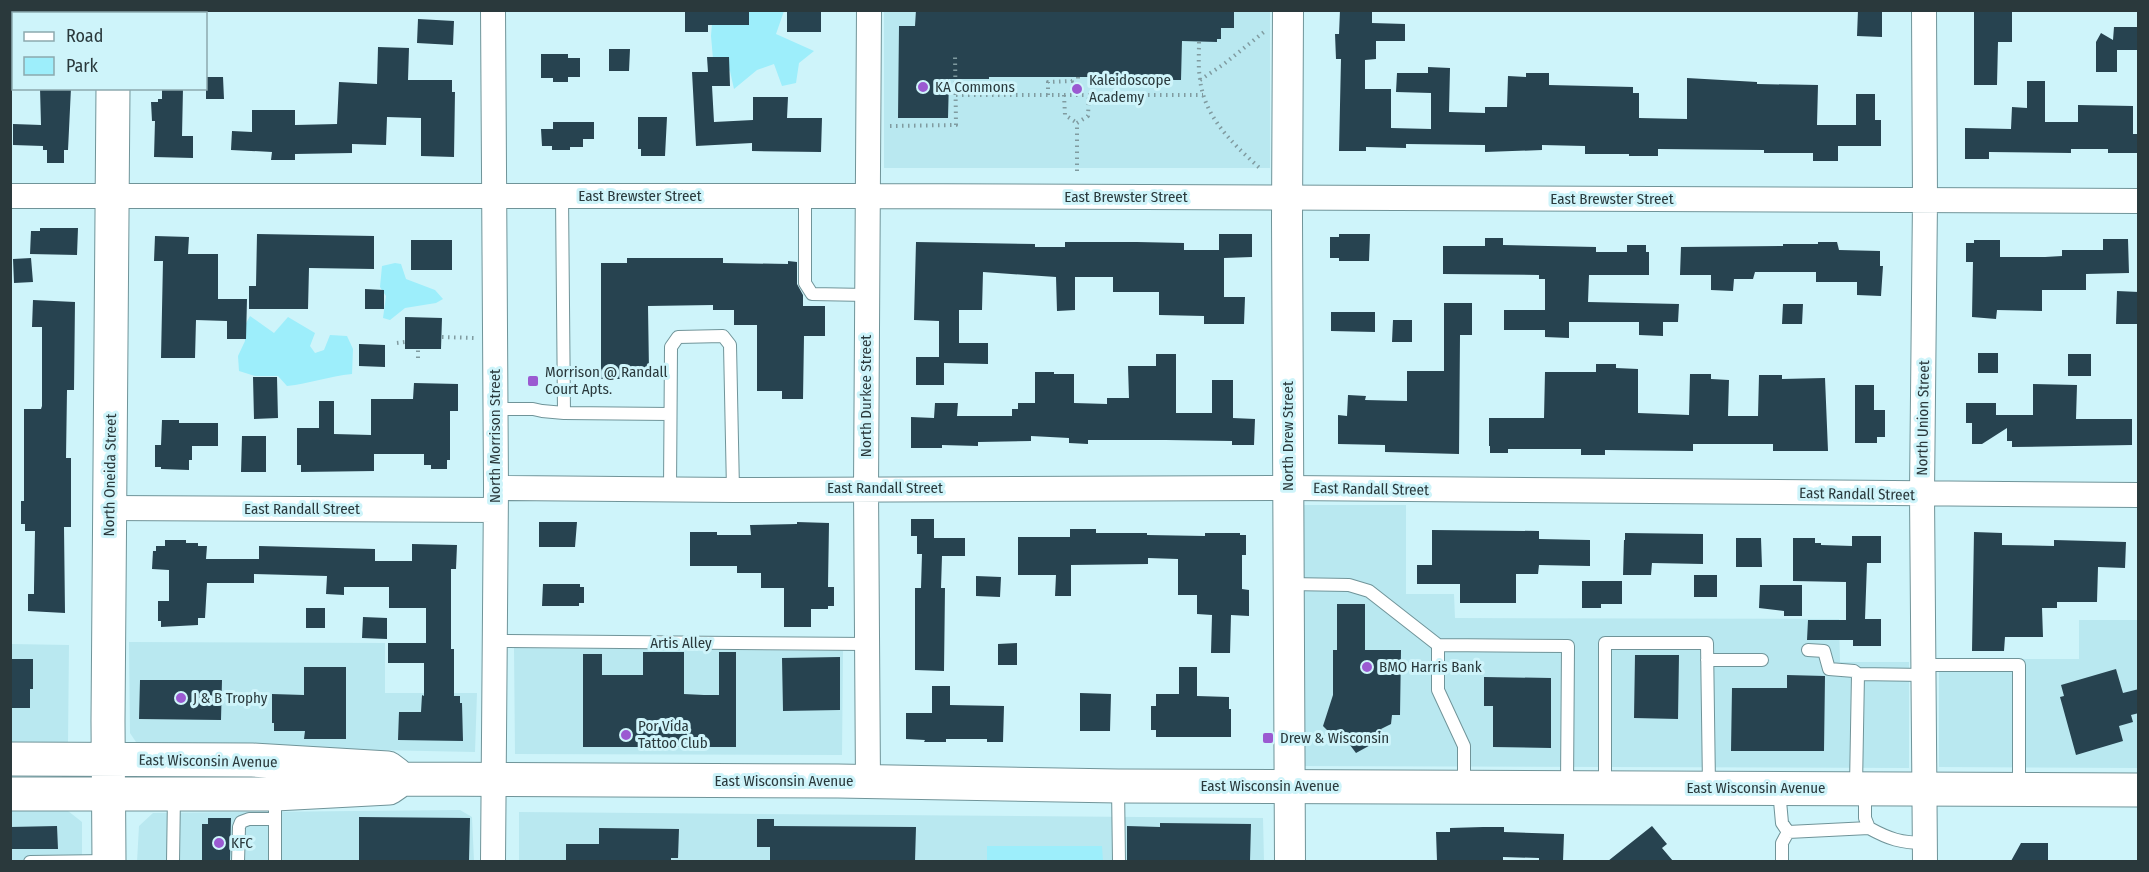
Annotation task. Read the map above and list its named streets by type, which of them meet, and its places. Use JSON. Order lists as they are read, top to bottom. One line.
{"streets":{"main road":["North Oneida Street","East Wisconsin Avenue"],"street":["East Brewster Street","North Durkee Street","North Union Street","North Morrison Street","North Drew Street","East Randall Street"],"lane":["Artis Alley"]},"crossings":[["East Brewster Street","North Durkee Street"],["East Brewster Street","North Union Street"],["East Brewster Street","North Morrison Street"],["East Brewster Street","North Drew Street"],["East Brewster Street","North Oneida Street"],["North Durkee Street","East Randall Street"],["North Durkee Street","Artis Alley"],["North Durkee Street","East Wisconsin Avenue"],["North Union Street","East Randall Street"],["North Union Street","East Wisconsin Avenue"],["North Morrison Street","East Randall Street"],["North Morrison Street","Artis Alley"],["North Morrison Street","East Wisconsin Avenue"],["North Drew Street","East Randall Street"],["North Drew Street","East Wisconsin Avenue"],["North Oneida Street","East Randall Street"],["North Oneida Street","East Wisconsin Avenue"]],"places":{"other":["KA Commons","Kaleidoscope Academy","BMO Harris Bank","J & B Trophy","Por Vida Tattoo Club","KFC"],"transit":["Morrison @ Randall Court Apts.","Drew & Wisconsin"]},"legend":["Road","Park"]}
